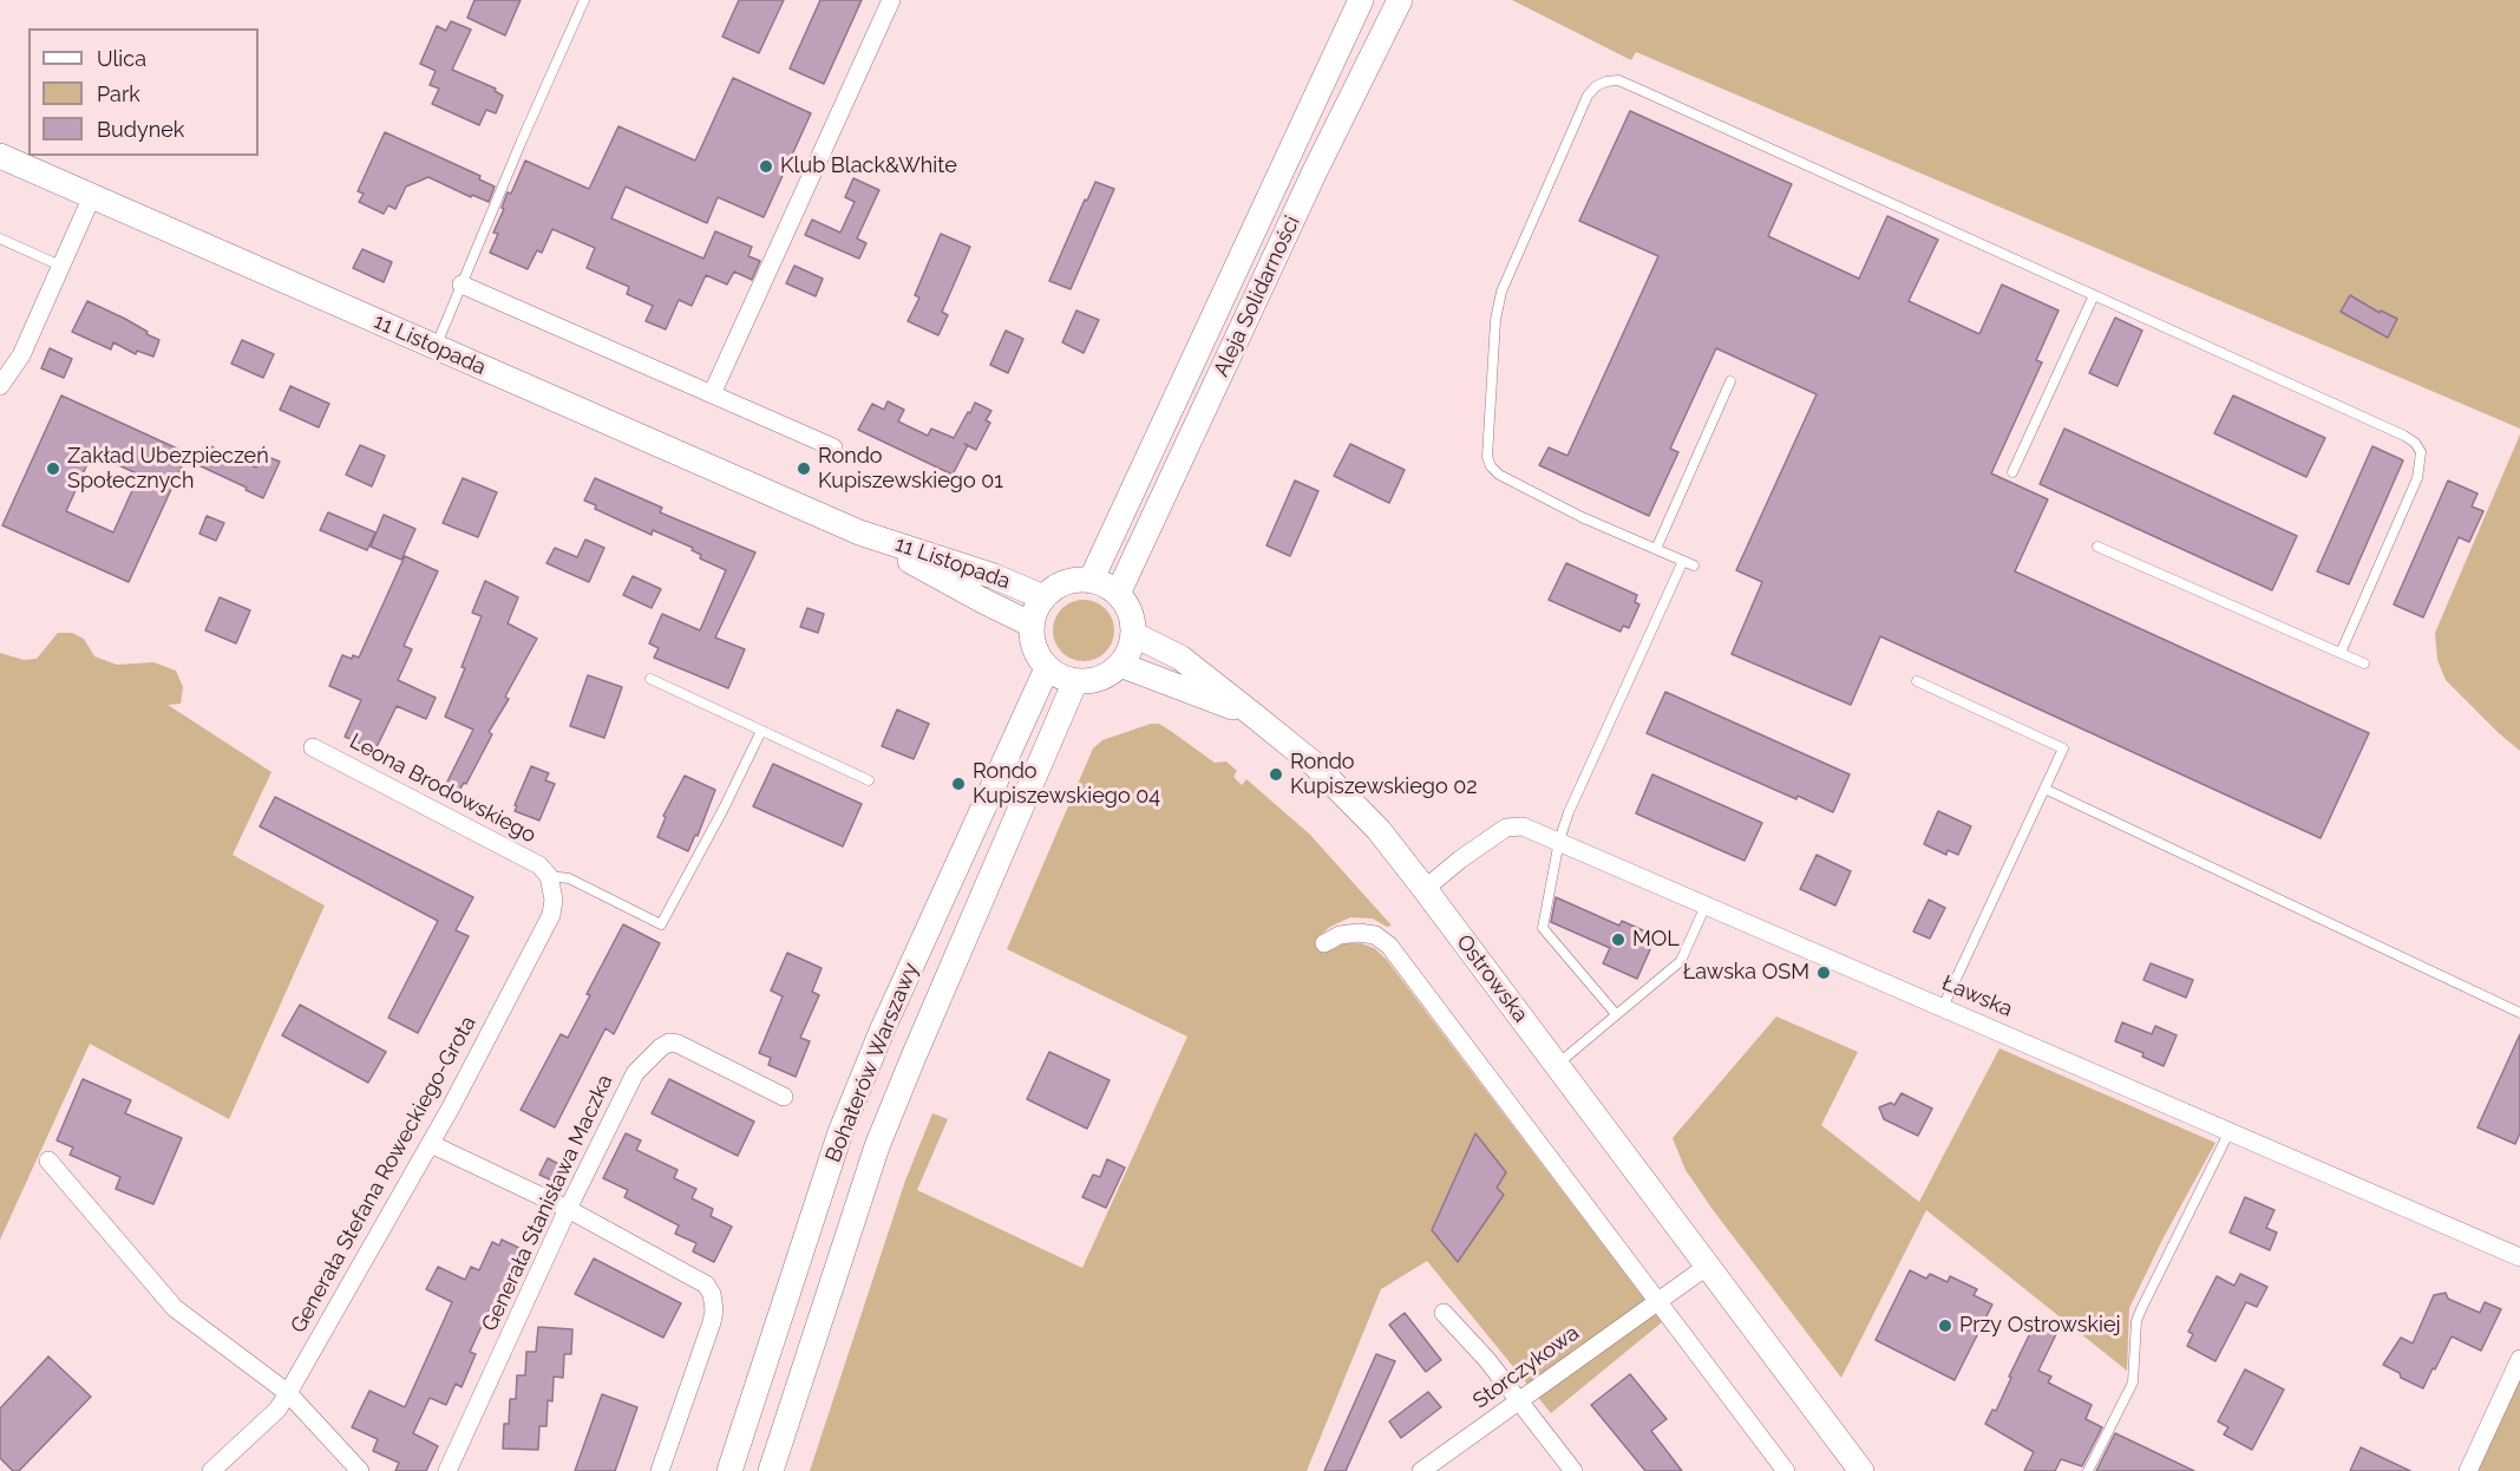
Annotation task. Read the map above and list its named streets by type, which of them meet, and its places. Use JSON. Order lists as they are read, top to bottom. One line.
{"streets":{"main road":["Aleja Solidarności","11 Listopada","Ostrowska","Bohaterów Warszawy"],"street":["Leona Brodowskiego","Ławska","Generała Stefana Roweckiego-Grota","Generała Stanisława Maczka","Storczykowa"]},"crossings":[["Aleja Solidarności","11 Listopada"],["Aleja Solidarności","Ostrowska"],["Aleja Solidarności","Bohaterów Warszawy"],["11 Listopada","Ostrowska"],["11 Listopada","Bohaterów Warszawy"],["Leona Brodowskiego","Generała Stefana Roweckiego-Grota"],["Ostrowska","Ławska"],["Ostrowska","Bohaterów Warszawy"]],"places":["Klub Black&White","Zakład Ubezpieczeń Społecznych","Rondo Kupiszewskiego 01","Rondo Kupiszewskiego 02","Rondo Kupiszewskiego 04","MOL","Ławska OSM","Przy Ostrowskiej"],"legend":["Ulica","Park","Budynek"]}
